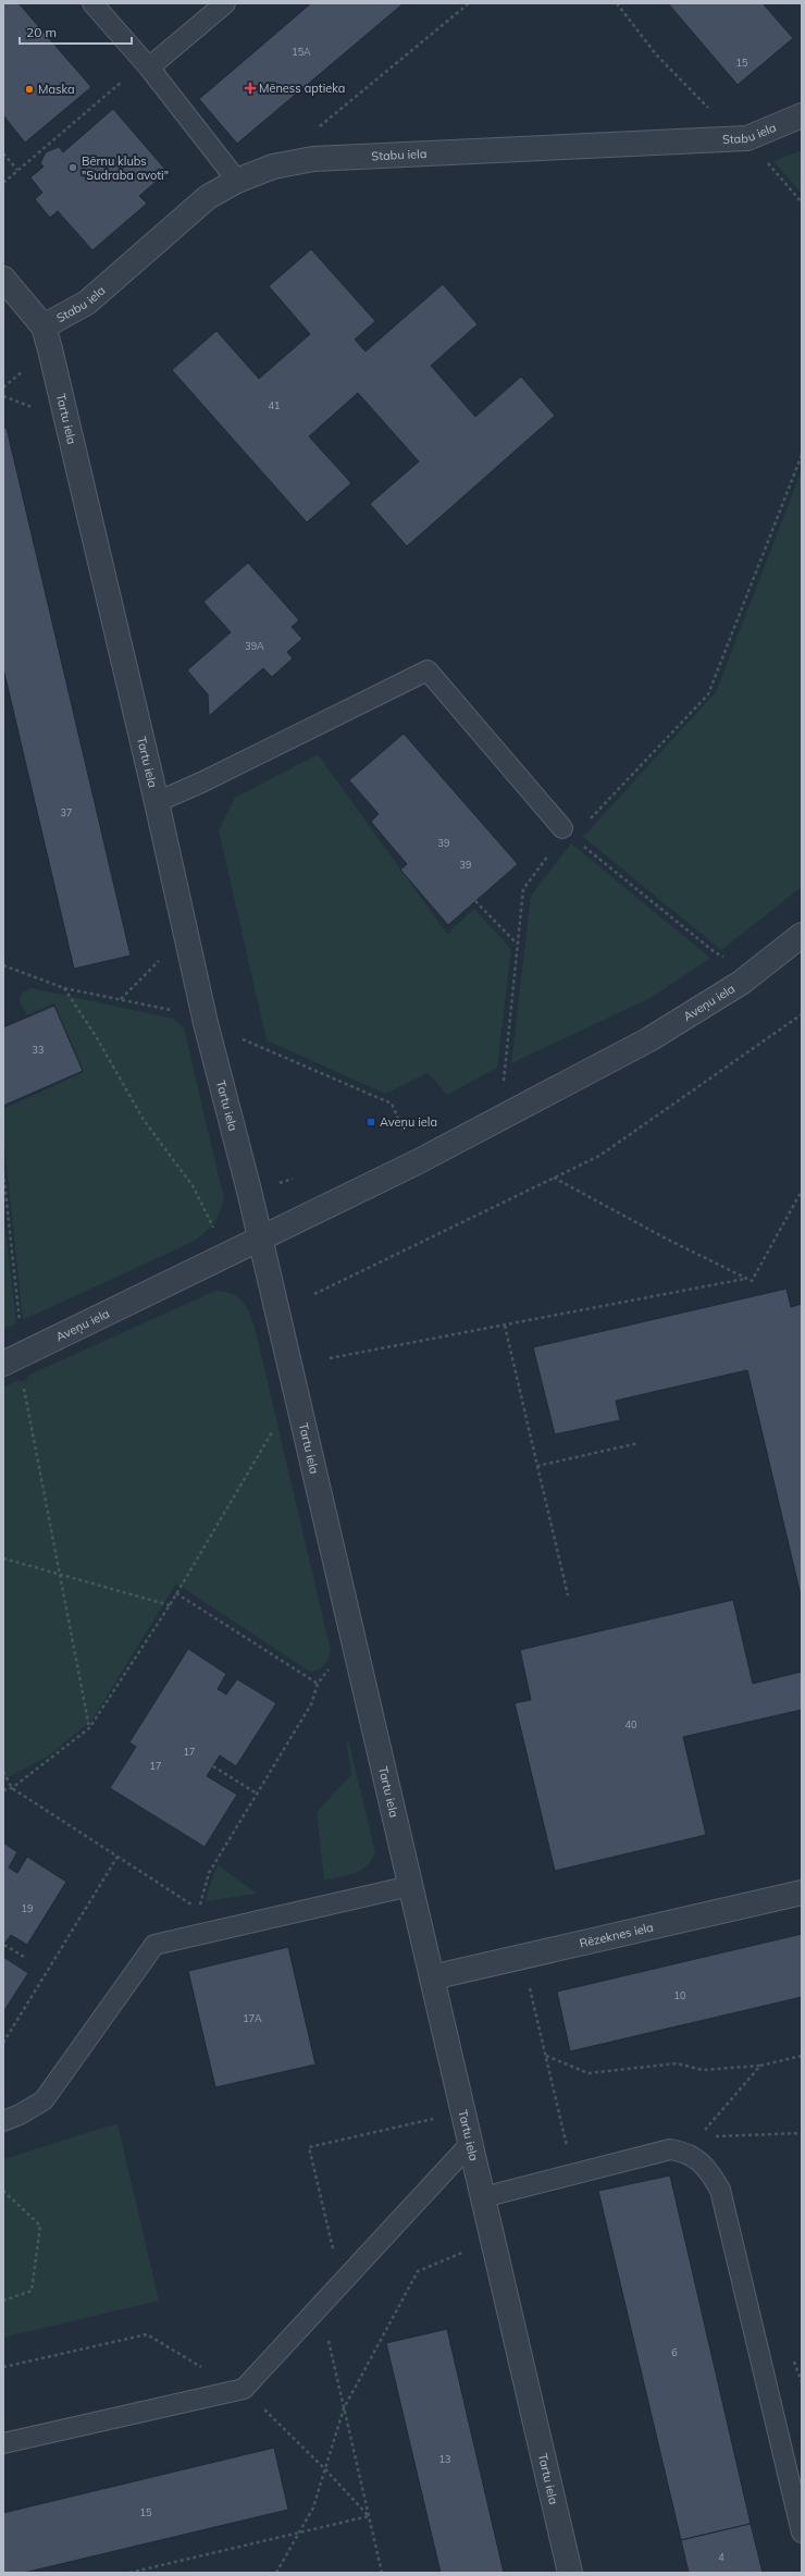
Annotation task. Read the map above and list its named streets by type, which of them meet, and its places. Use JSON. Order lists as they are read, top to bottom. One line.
{"streets":{"street":["Stabu iela","Tartu iela","Aveņu iela","Rēzeknes iela"]},"crossings":[["Stabu iela","Tartu iela"],["Tartu iela","Aveņu iela"],["Tartu iela","Rēzeknes iela"]],"places":{"health":["Mēness aptieka"],"other":["Maska","Bērnu klubs \"Sudraba avoti\""],"transit":["Aveņu iela"]},"house_numbers":["15A","15","41","39A","37","39","39","33","40","17","17","19","10","17A","6","13","15","4"],"scale_bar":"20 m"}
